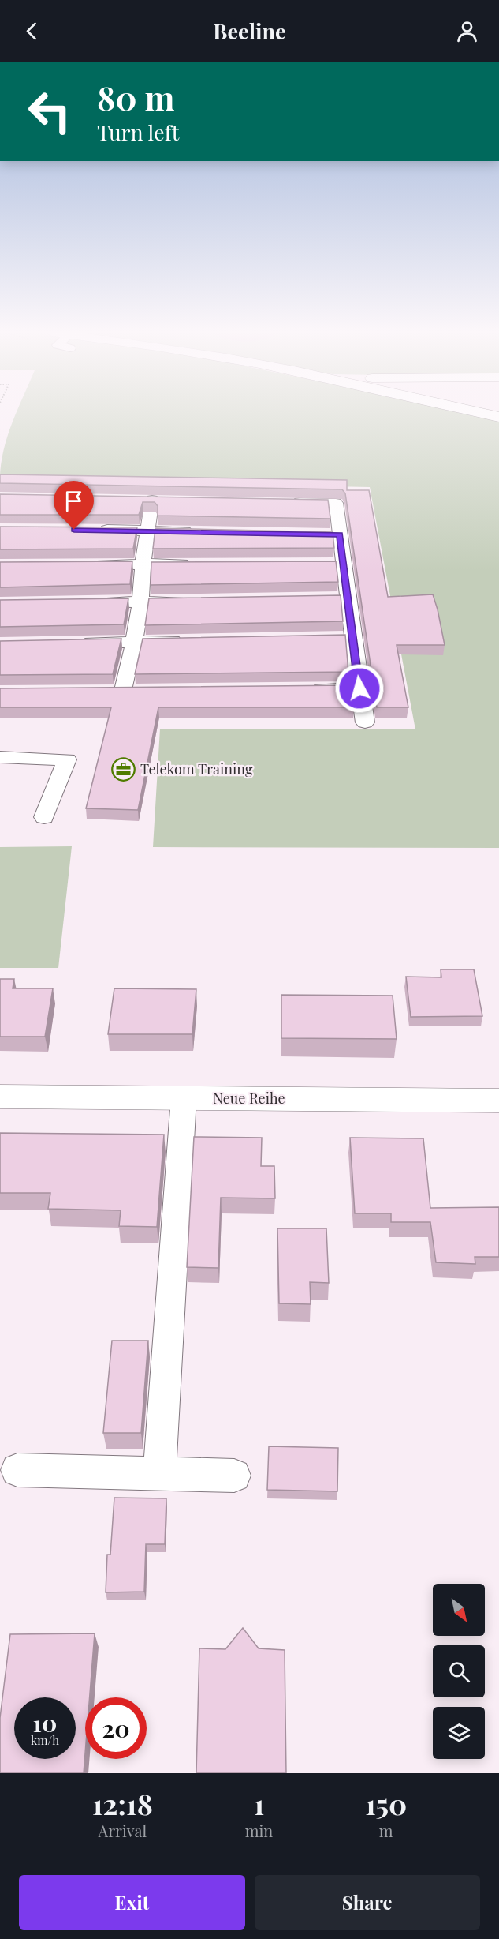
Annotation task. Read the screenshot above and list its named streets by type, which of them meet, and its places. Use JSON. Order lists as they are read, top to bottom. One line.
{"streets":{"street":["Neue Reihe"]},"places":{"office":["Telekom Training"]},"north":"bottom right","page":{"header":"Beeline","turn":["80 m","Turn left"],"speed":"10 km/h","limit":"20","eta":["12:18","Arrival","1","min","150","m"],"buttons":["Exit","Share"]}}
